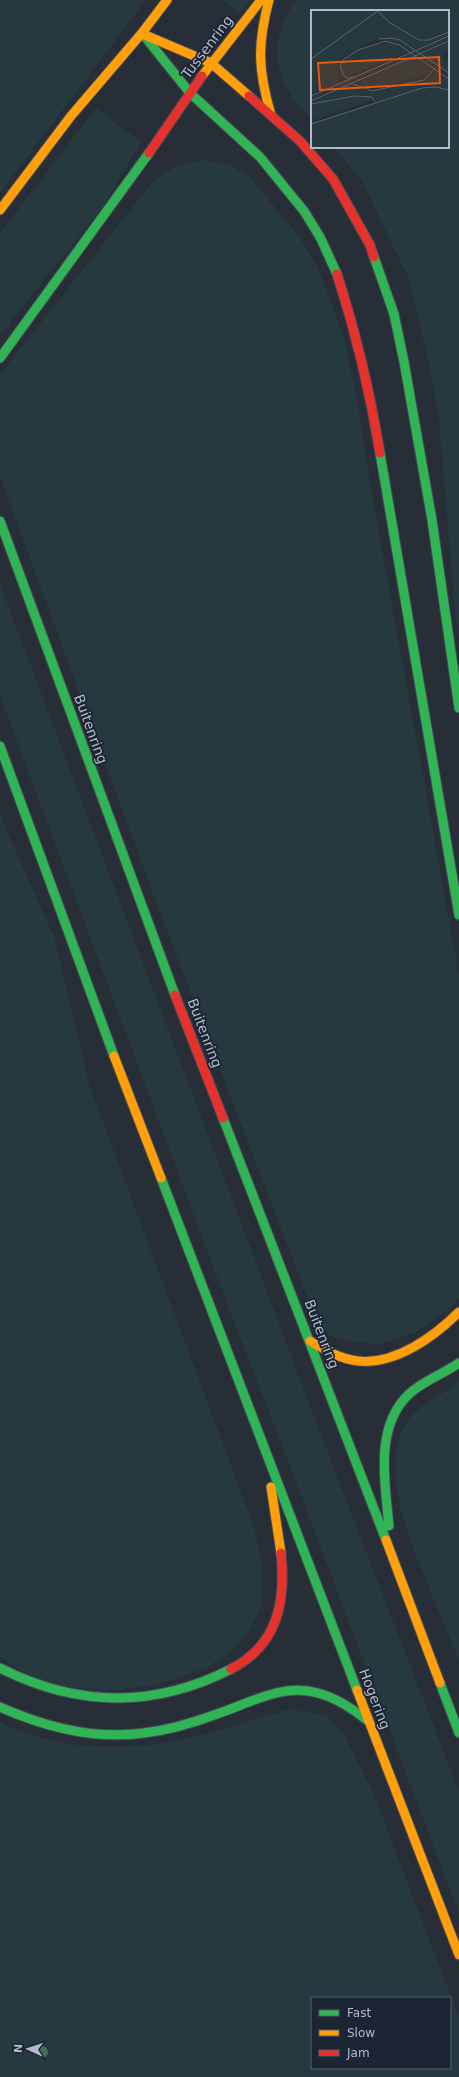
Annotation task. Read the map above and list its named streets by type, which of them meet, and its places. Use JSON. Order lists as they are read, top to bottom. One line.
{"streets":{"highway":["Tussenring","Buitenring","Hogering"]},"legend":["Fast","Slow","Jam"],"north":"left"}
